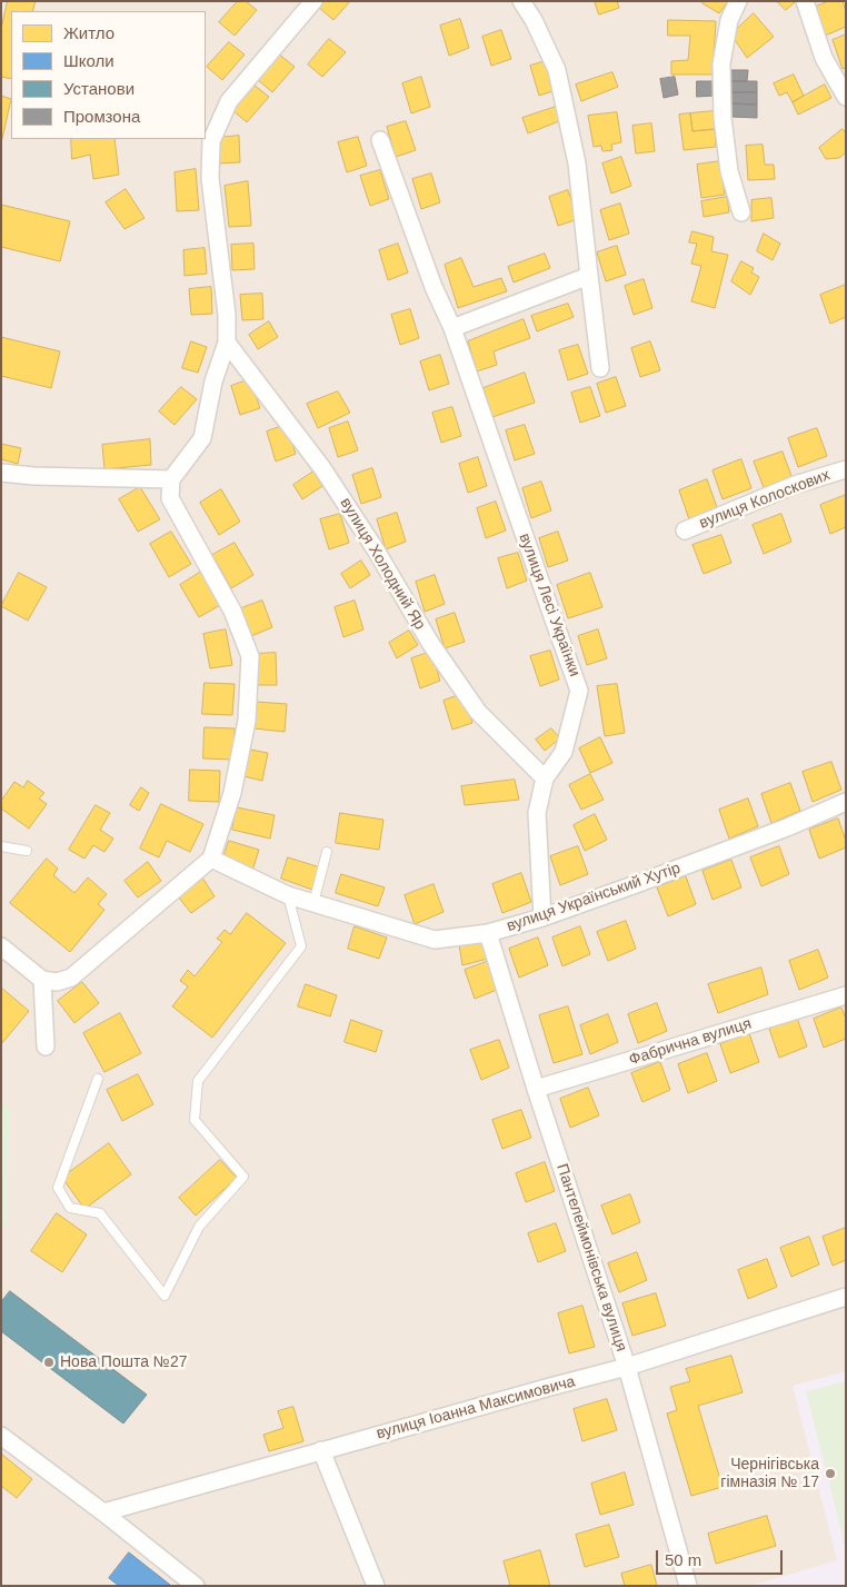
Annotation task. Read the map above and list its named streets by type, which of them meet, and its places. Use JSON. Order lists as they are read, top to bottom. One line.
{"streets":{"street":["вулиця Колоскових","вулиця Холодний Яр","вулиця Лесі Українки","вулиця Український Хутір","Фабрична вулиця","Пантелеймонівська вулиця","вулиця Іоанна Максимовича"]},"crossings":[["вулиця Холодний Яр","вулиця Лесі Українки"],["вулиця Лесі Українки","вулиця Український Хутір"],["вулиця Український Хутір","Пантелеймонівська вулиця"],["Фабрична вулиця","Пантелеймонівська вулиця"],["Пантелеймонівська вулиця","вулиця Іоанна Максимовича"]],"places":["Нова Пошта №27","Чернігівська гімназія № 17"],"legend":["Житло","Школи","Установи","Промзона"],"scale_bar":"50 m"}
